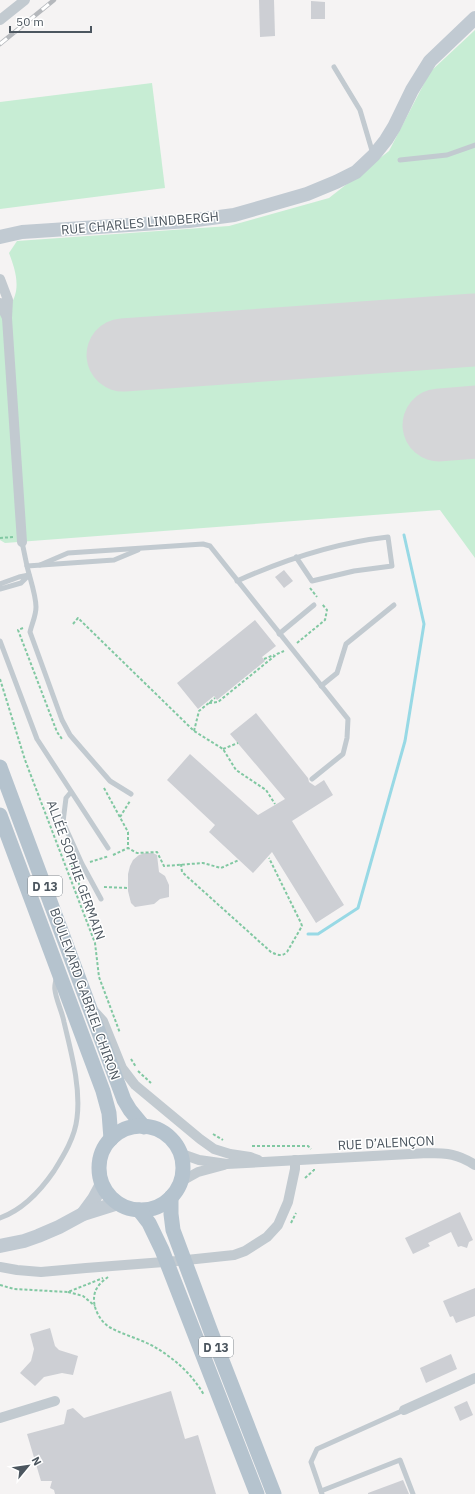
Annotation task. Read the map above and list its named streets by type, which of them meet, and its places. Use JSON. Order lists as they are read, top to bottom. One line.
{"streets":{"main road":["D 13","BOULEVARD GABRIEL CHIRON"],"street":["RUE CHARLES LINDBERGH","RUE D’ALENÇON"],"path":["ALLÉE SOPHIE GERMAIN"]},"crossings":[["D 13","BOULEVARD GABRIEL CHIRON"]],"scale_bar":"50 m","north":"top right"}
